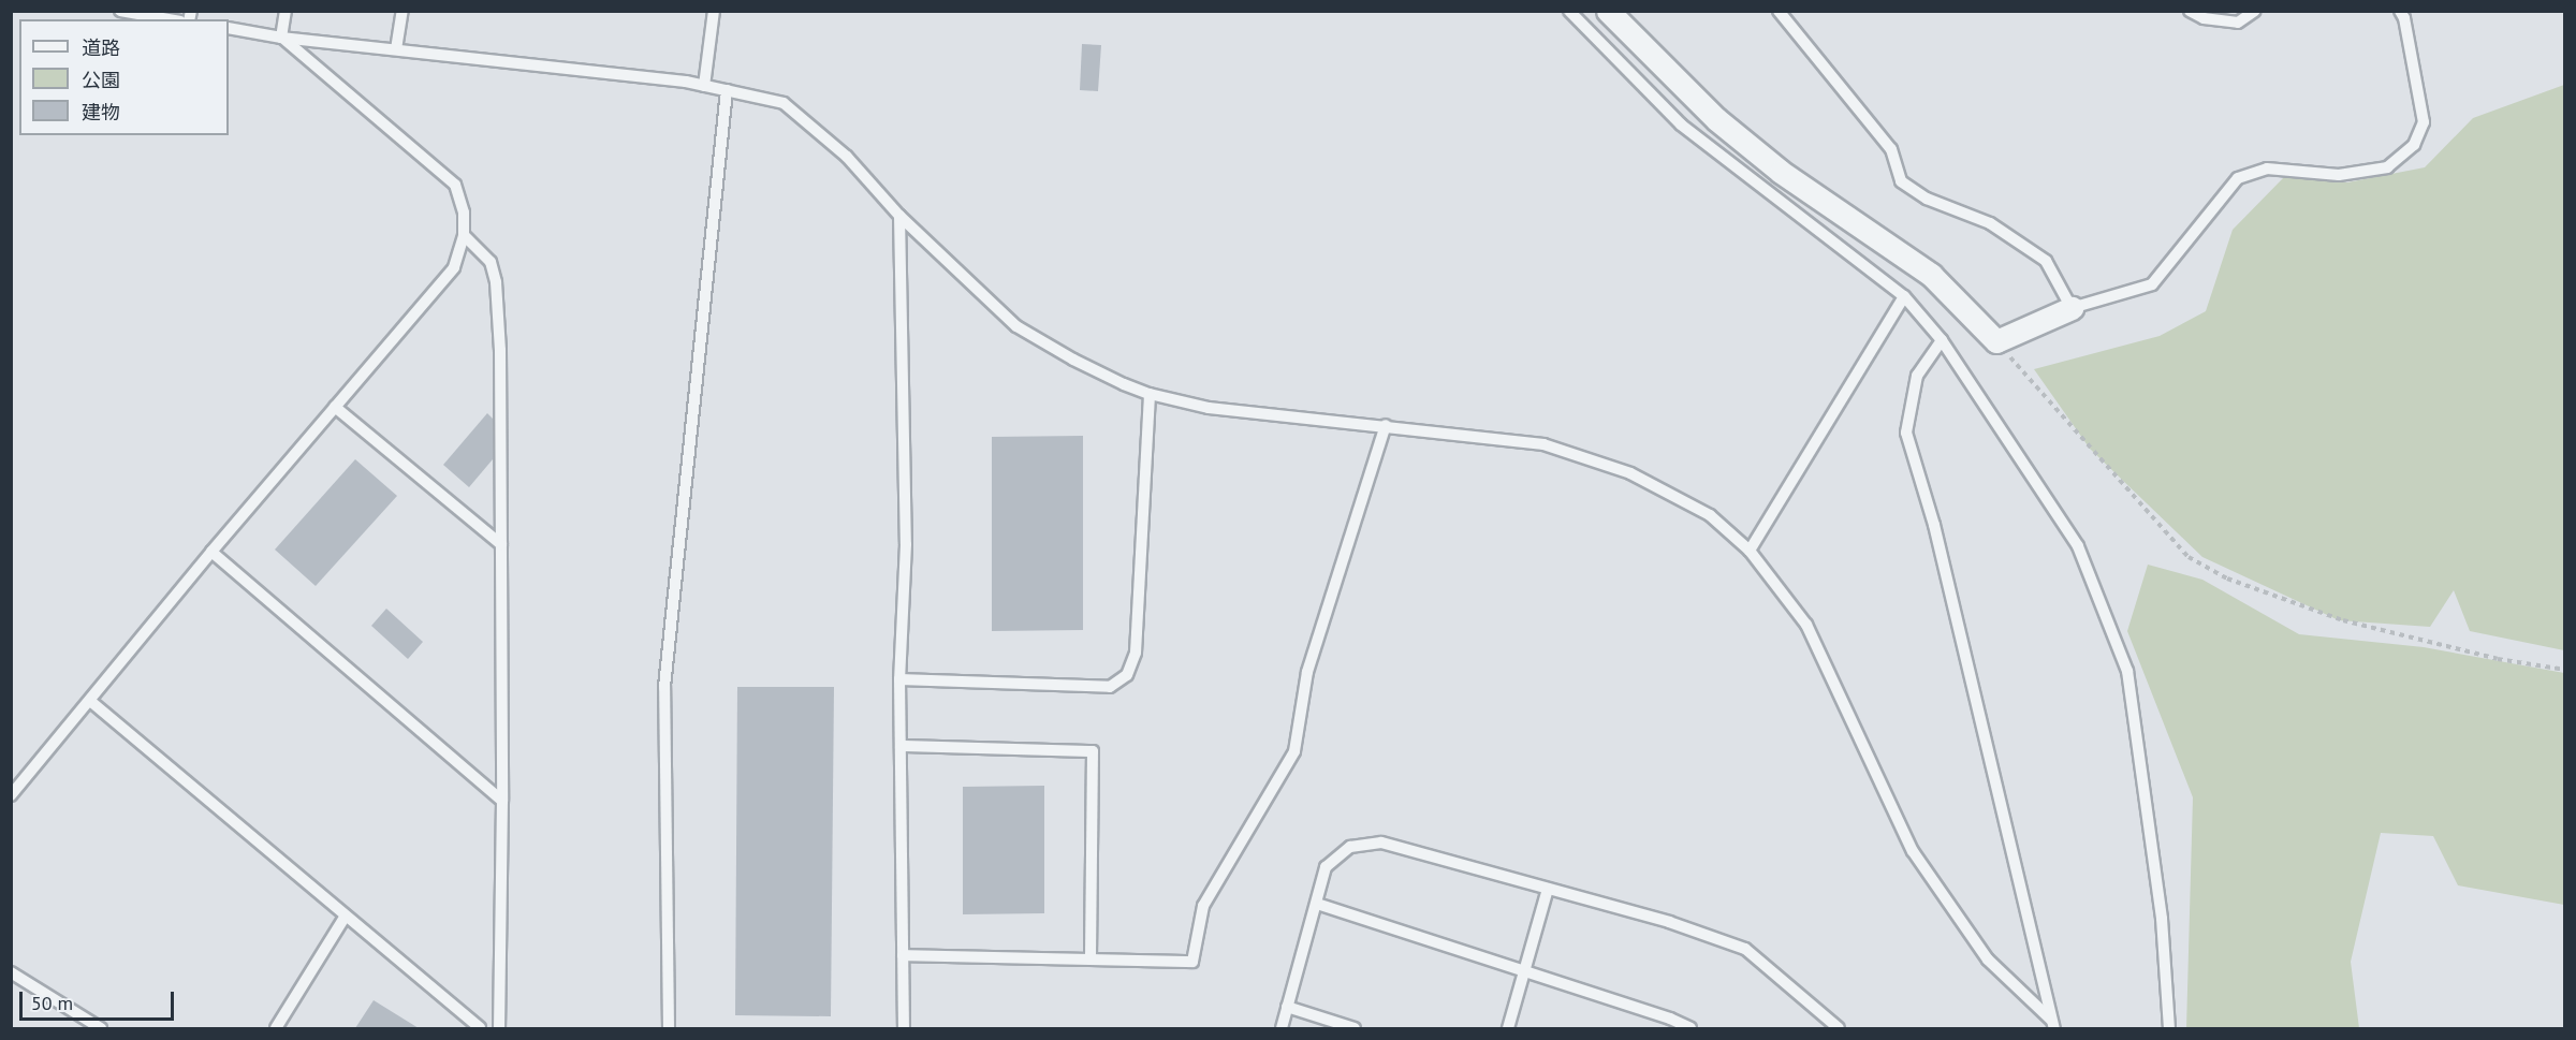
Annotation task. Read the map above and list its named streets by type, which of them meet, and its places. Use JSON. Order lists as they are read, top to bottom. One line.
{"legend":["道路","公園","建物"],"scale_bar":"50 m"}
